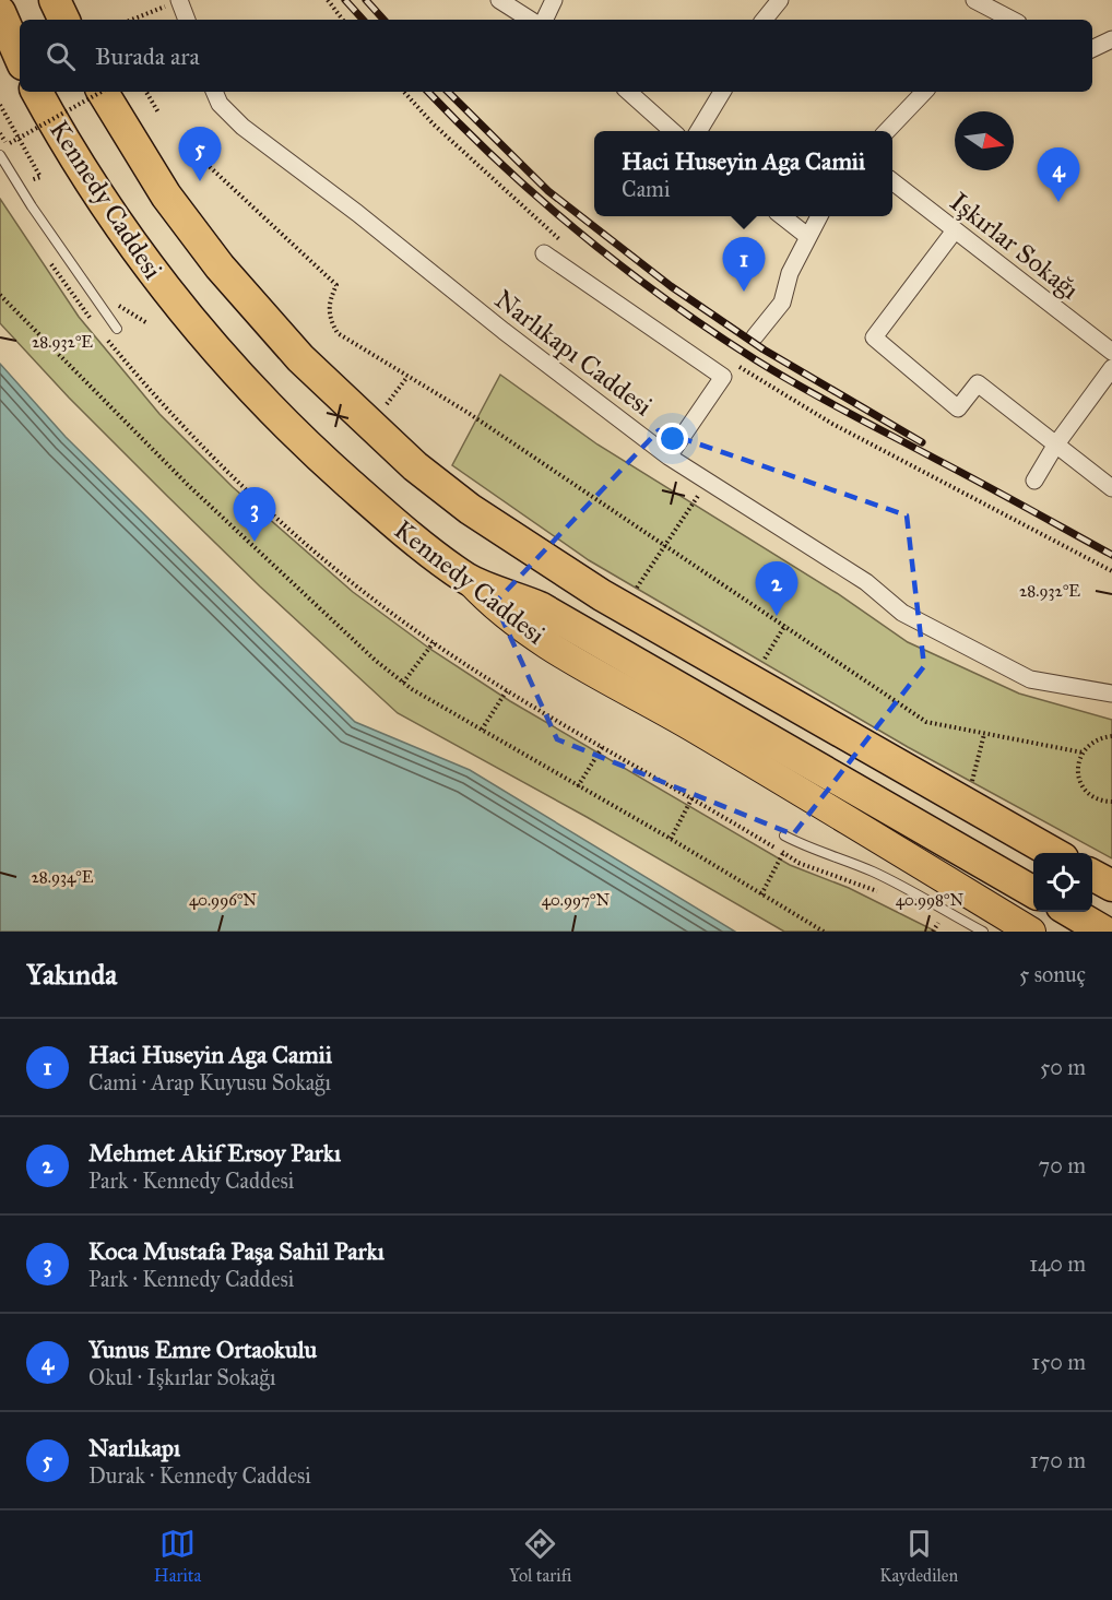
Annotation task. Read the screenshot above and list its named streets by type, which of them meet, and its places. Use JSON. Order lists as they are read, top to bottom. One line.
{"streets":{"highway":["Kennedy Caddesi"],"street":["Işkırlar Sokağı","Narlıkapı Caddesi"]},"north":"right","page":{"search":"Burada ara","pins":["5","4","1","3","2"],"popup":["Haci Huseyin Aga Camii","Cami"],"heading":["Yakında","5 sonuç"],"list":[{"mark":"1","name":"Haci Huseyin Aga Camii","note":"Cami · Arap Kuyusu Sokağı","value":"50 m"},{"mark":"2","name":"Mehmet Akif Ersoy Parkı","note":"Park · Kennedy Caddesi","value":"70 m"},{"mark":"3","name":"Koca Mustafa Paşa Sahil Parkı","note":"Park · Kennedy Caddesi","value":"140 m"},{"mark":"4","name":"Yunus Emre Ortaokulu","note":"Okul · Işkırlar Sokağı","value":"150 m"},{"mark":"5","name":"Narlıkapı","note":"Durak · Kennedy Caddesi","value":"170 m"}],"nav":["Harita","Yol tarifi","Kaydedilen"]},"coordinates":["28.932°E","28.934°E","40.996°N","40.997°N","40.998°N"]}
